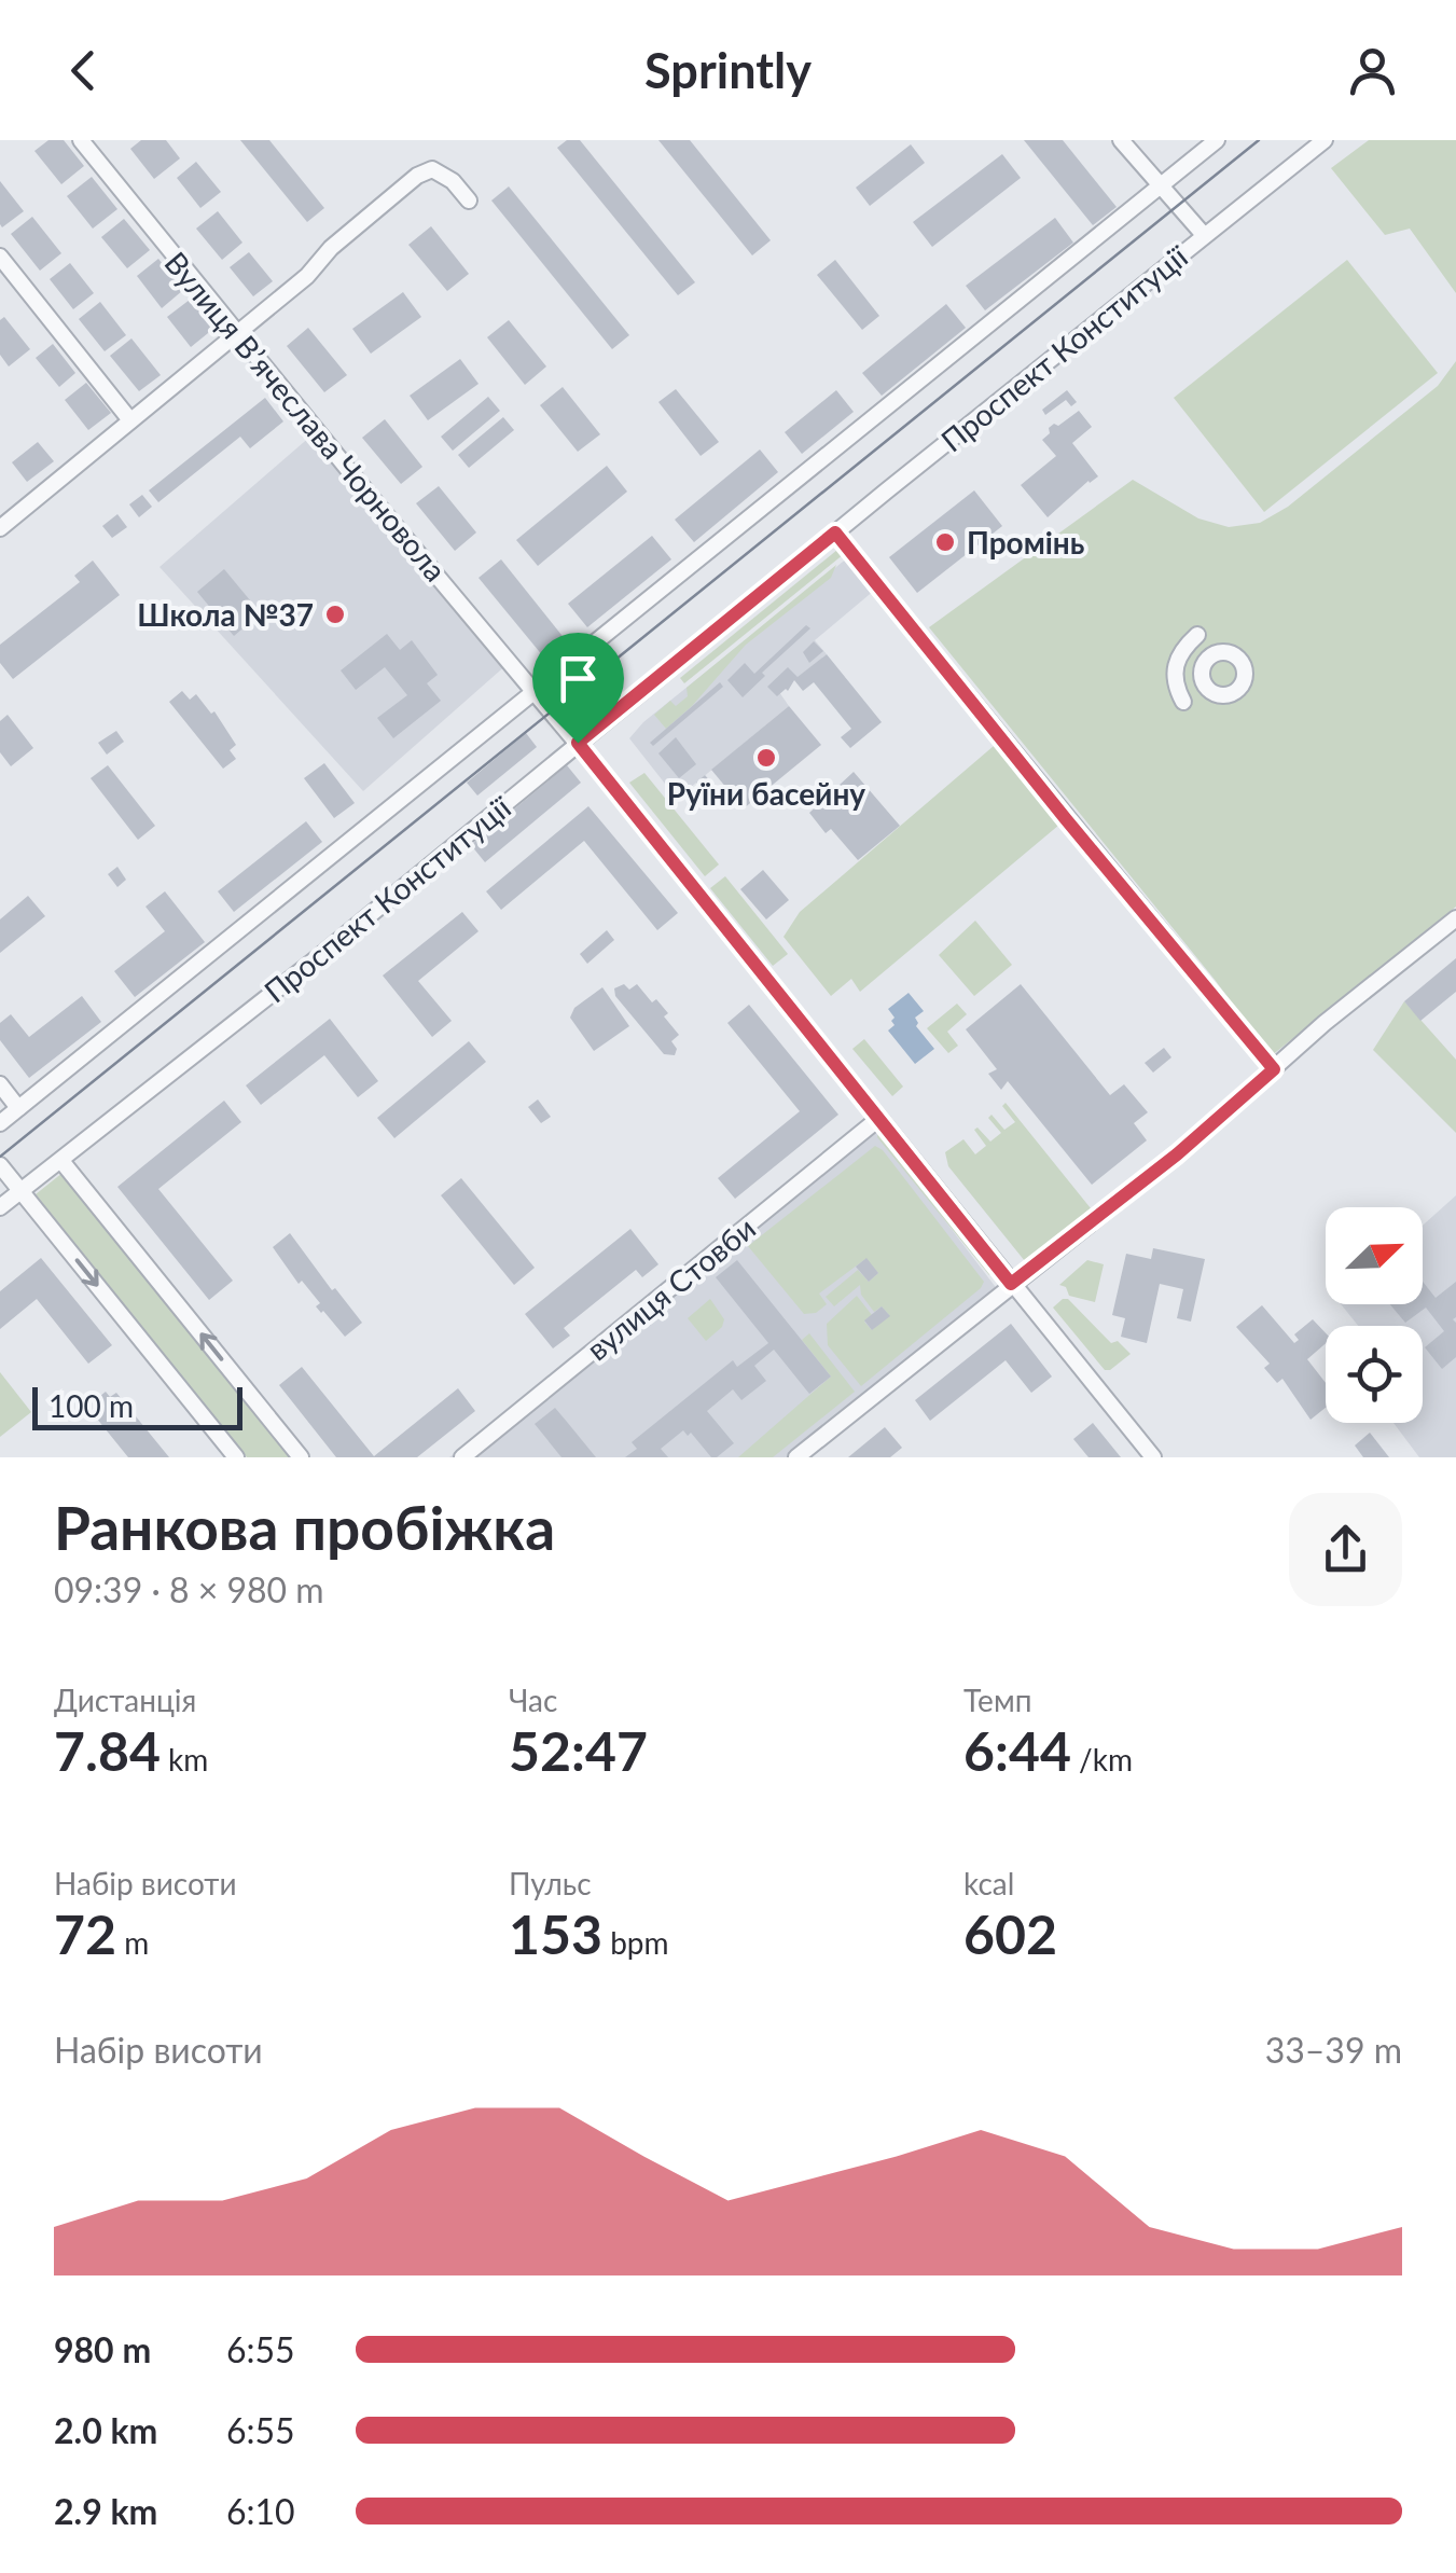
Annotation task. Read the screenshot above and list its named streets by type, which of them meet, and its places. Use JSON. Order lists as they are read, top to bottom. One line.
{"streets":{"street":["Проспект Конституції","Вулиця Вʼячеслава Чорновола","вулиця Стовби"]},"places":["Промінь","Школа №37","Руїни басейну"],"scale_bar":"100 m","north":"top right","page":{"header":"Sprintly","scale":"100 m","heading":["Ранкова пробіжка","09:39 · 8 × 980 m"],"stats":[["Дистанція","7.84 km"],["Час","52:47"],["Темп","6:44 /km"],["Набір висоти","72 m"],["Пульс","153 bpm"],["kcal","602"]],"chart":["Набір висоти","33–39 m"],"list":[{"name":"980 m","note":"6:55"},{"name":"2.0 km","note":"6:55"},{"name":"2.9 km","note":"6:10"}]}}
